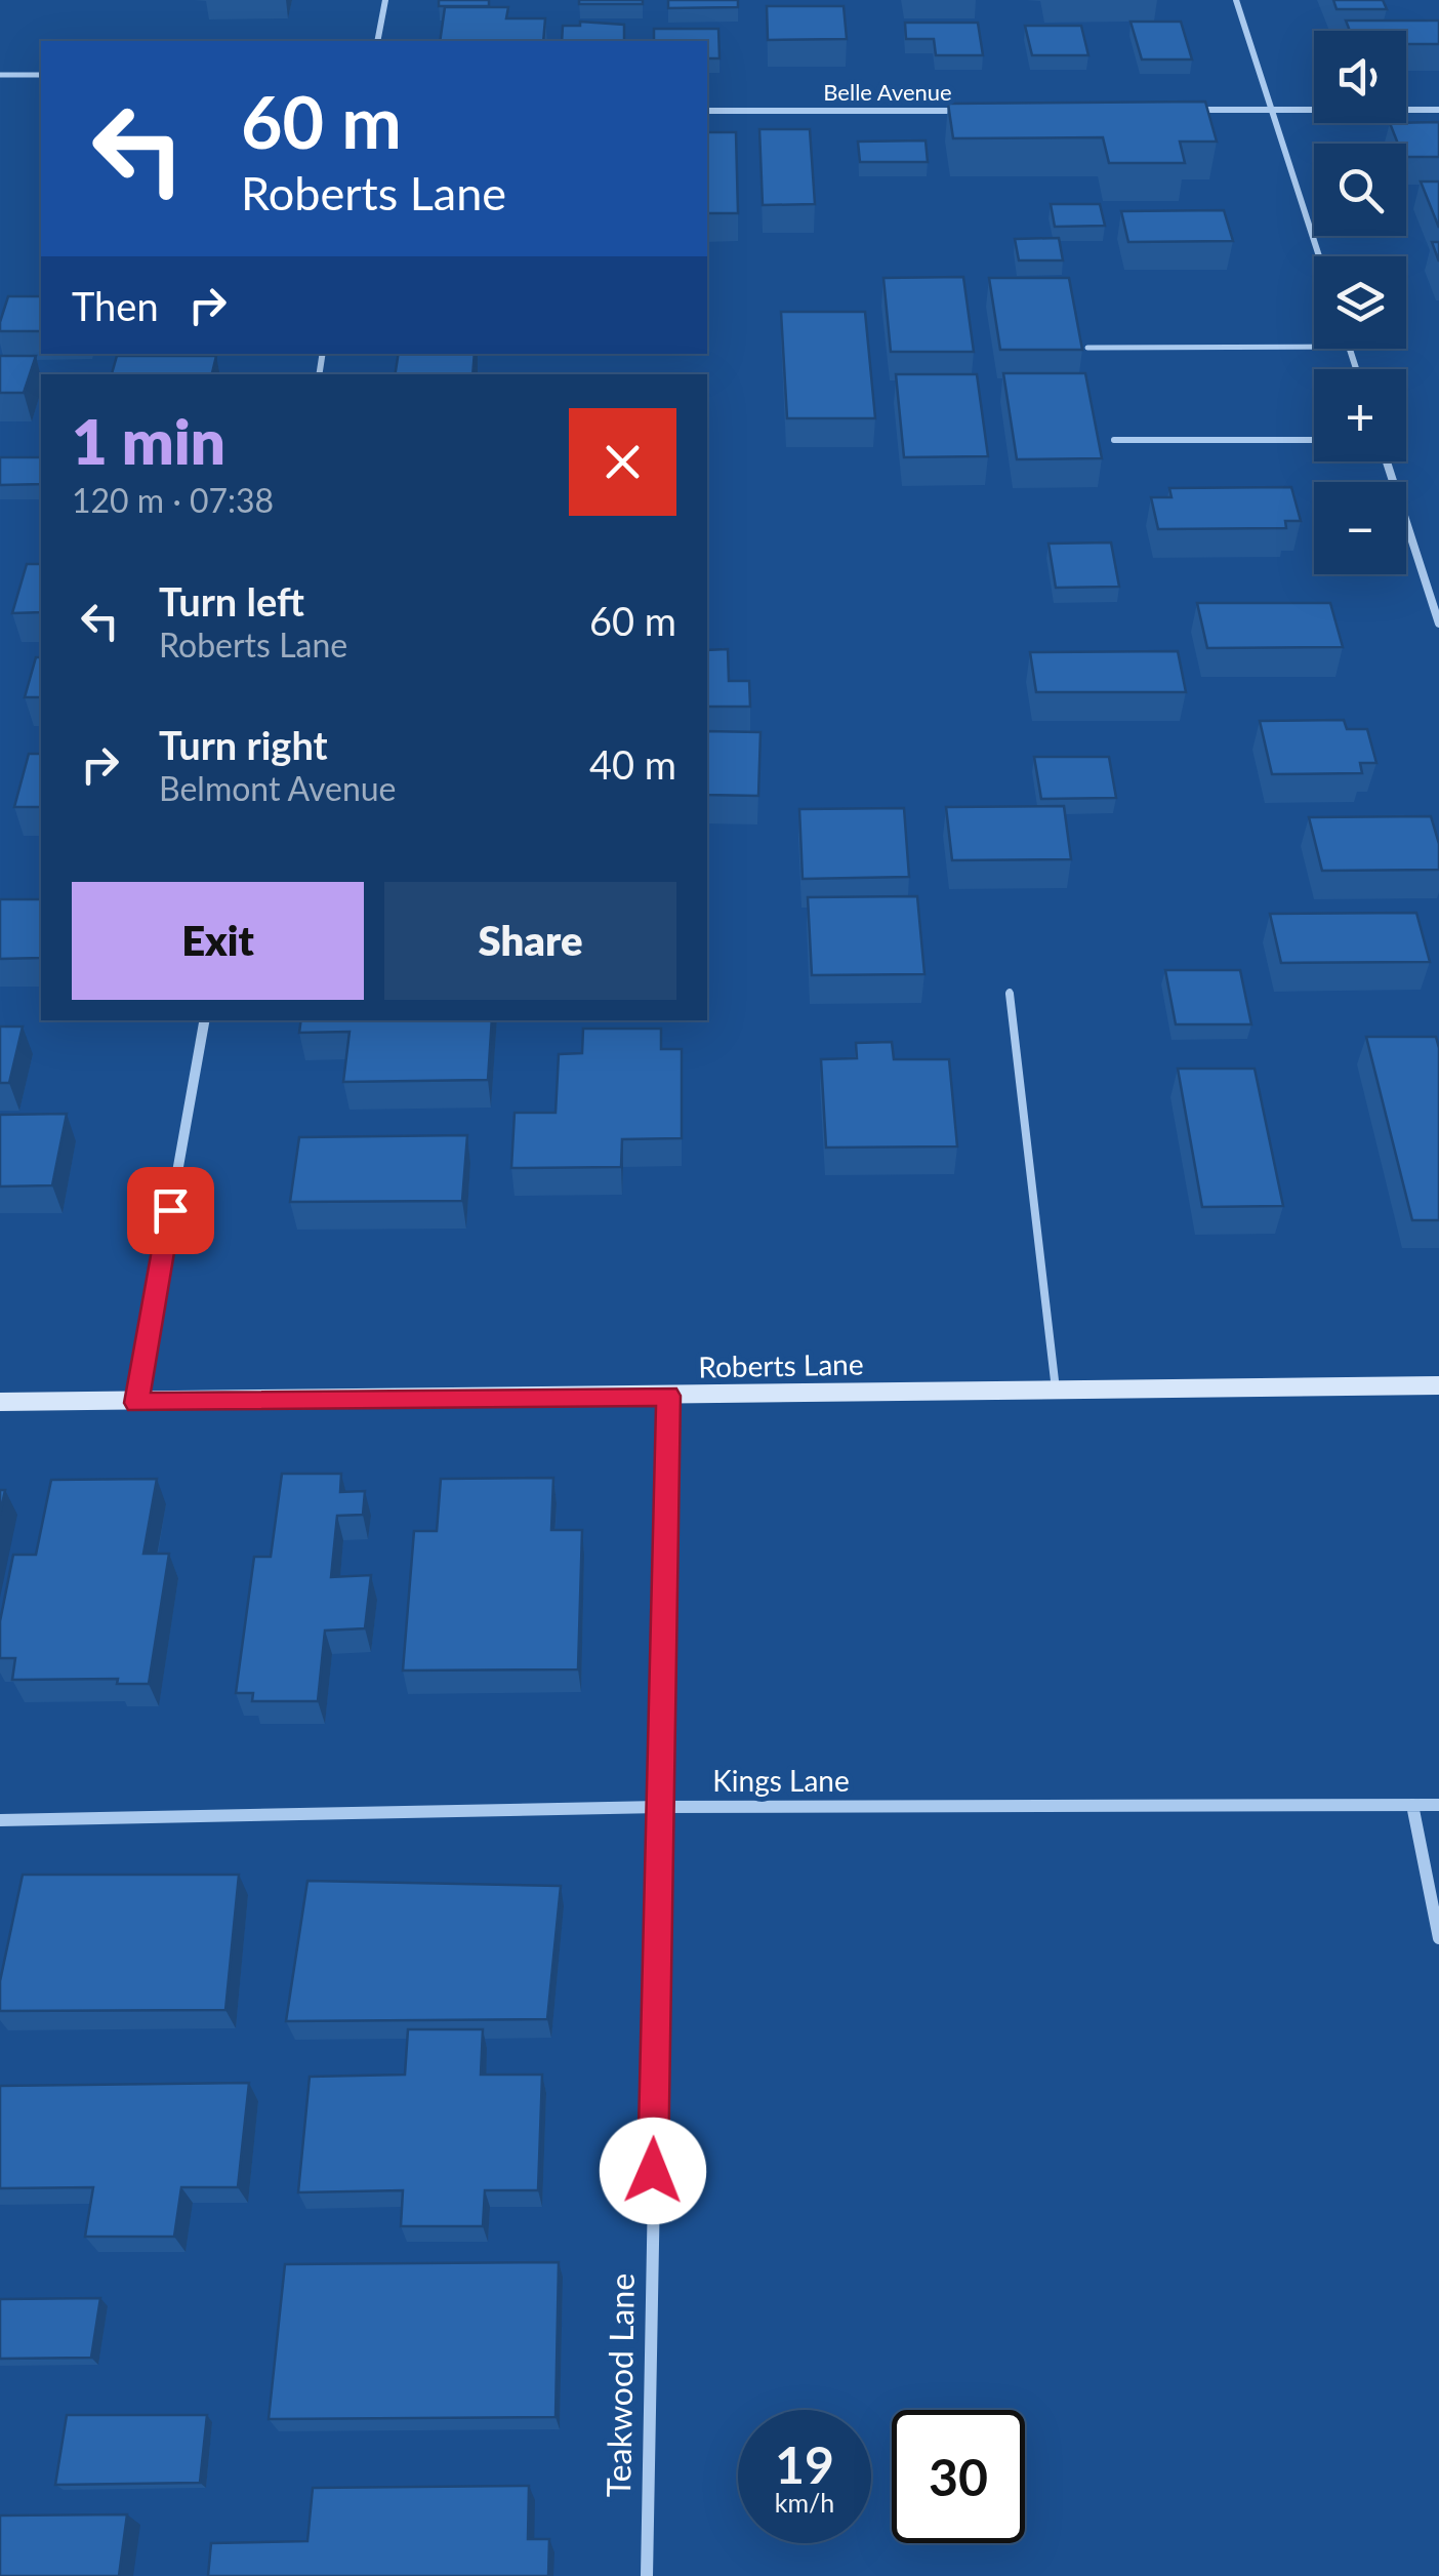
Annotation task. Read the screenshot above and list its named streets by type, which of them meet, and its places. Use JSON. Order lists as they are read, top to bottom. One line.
{"streets":{"main road":["Roberts Lane"],"street":["Belle Avenue","Kings Lane","Teakwood Lane"]},"crossings":[["Roberts Lane","Teakwood Lane"],["Kings Lane","Teakwood Lane"]],"page":{"map_buttons":["+","−"],"turn":["60 m","Roberts Lane"],"then":"Then","heading":["1 min","120 m · 07:38"],"list":[{"name":"Turn left","note":"Roberts Lane","value":"60 m"},{"name":"Turn right","note":"Belmont Avenue","value":"40 m"}],"buttons":["Exit","Share"],"speed":"19 km/h","limit":"30"}}
